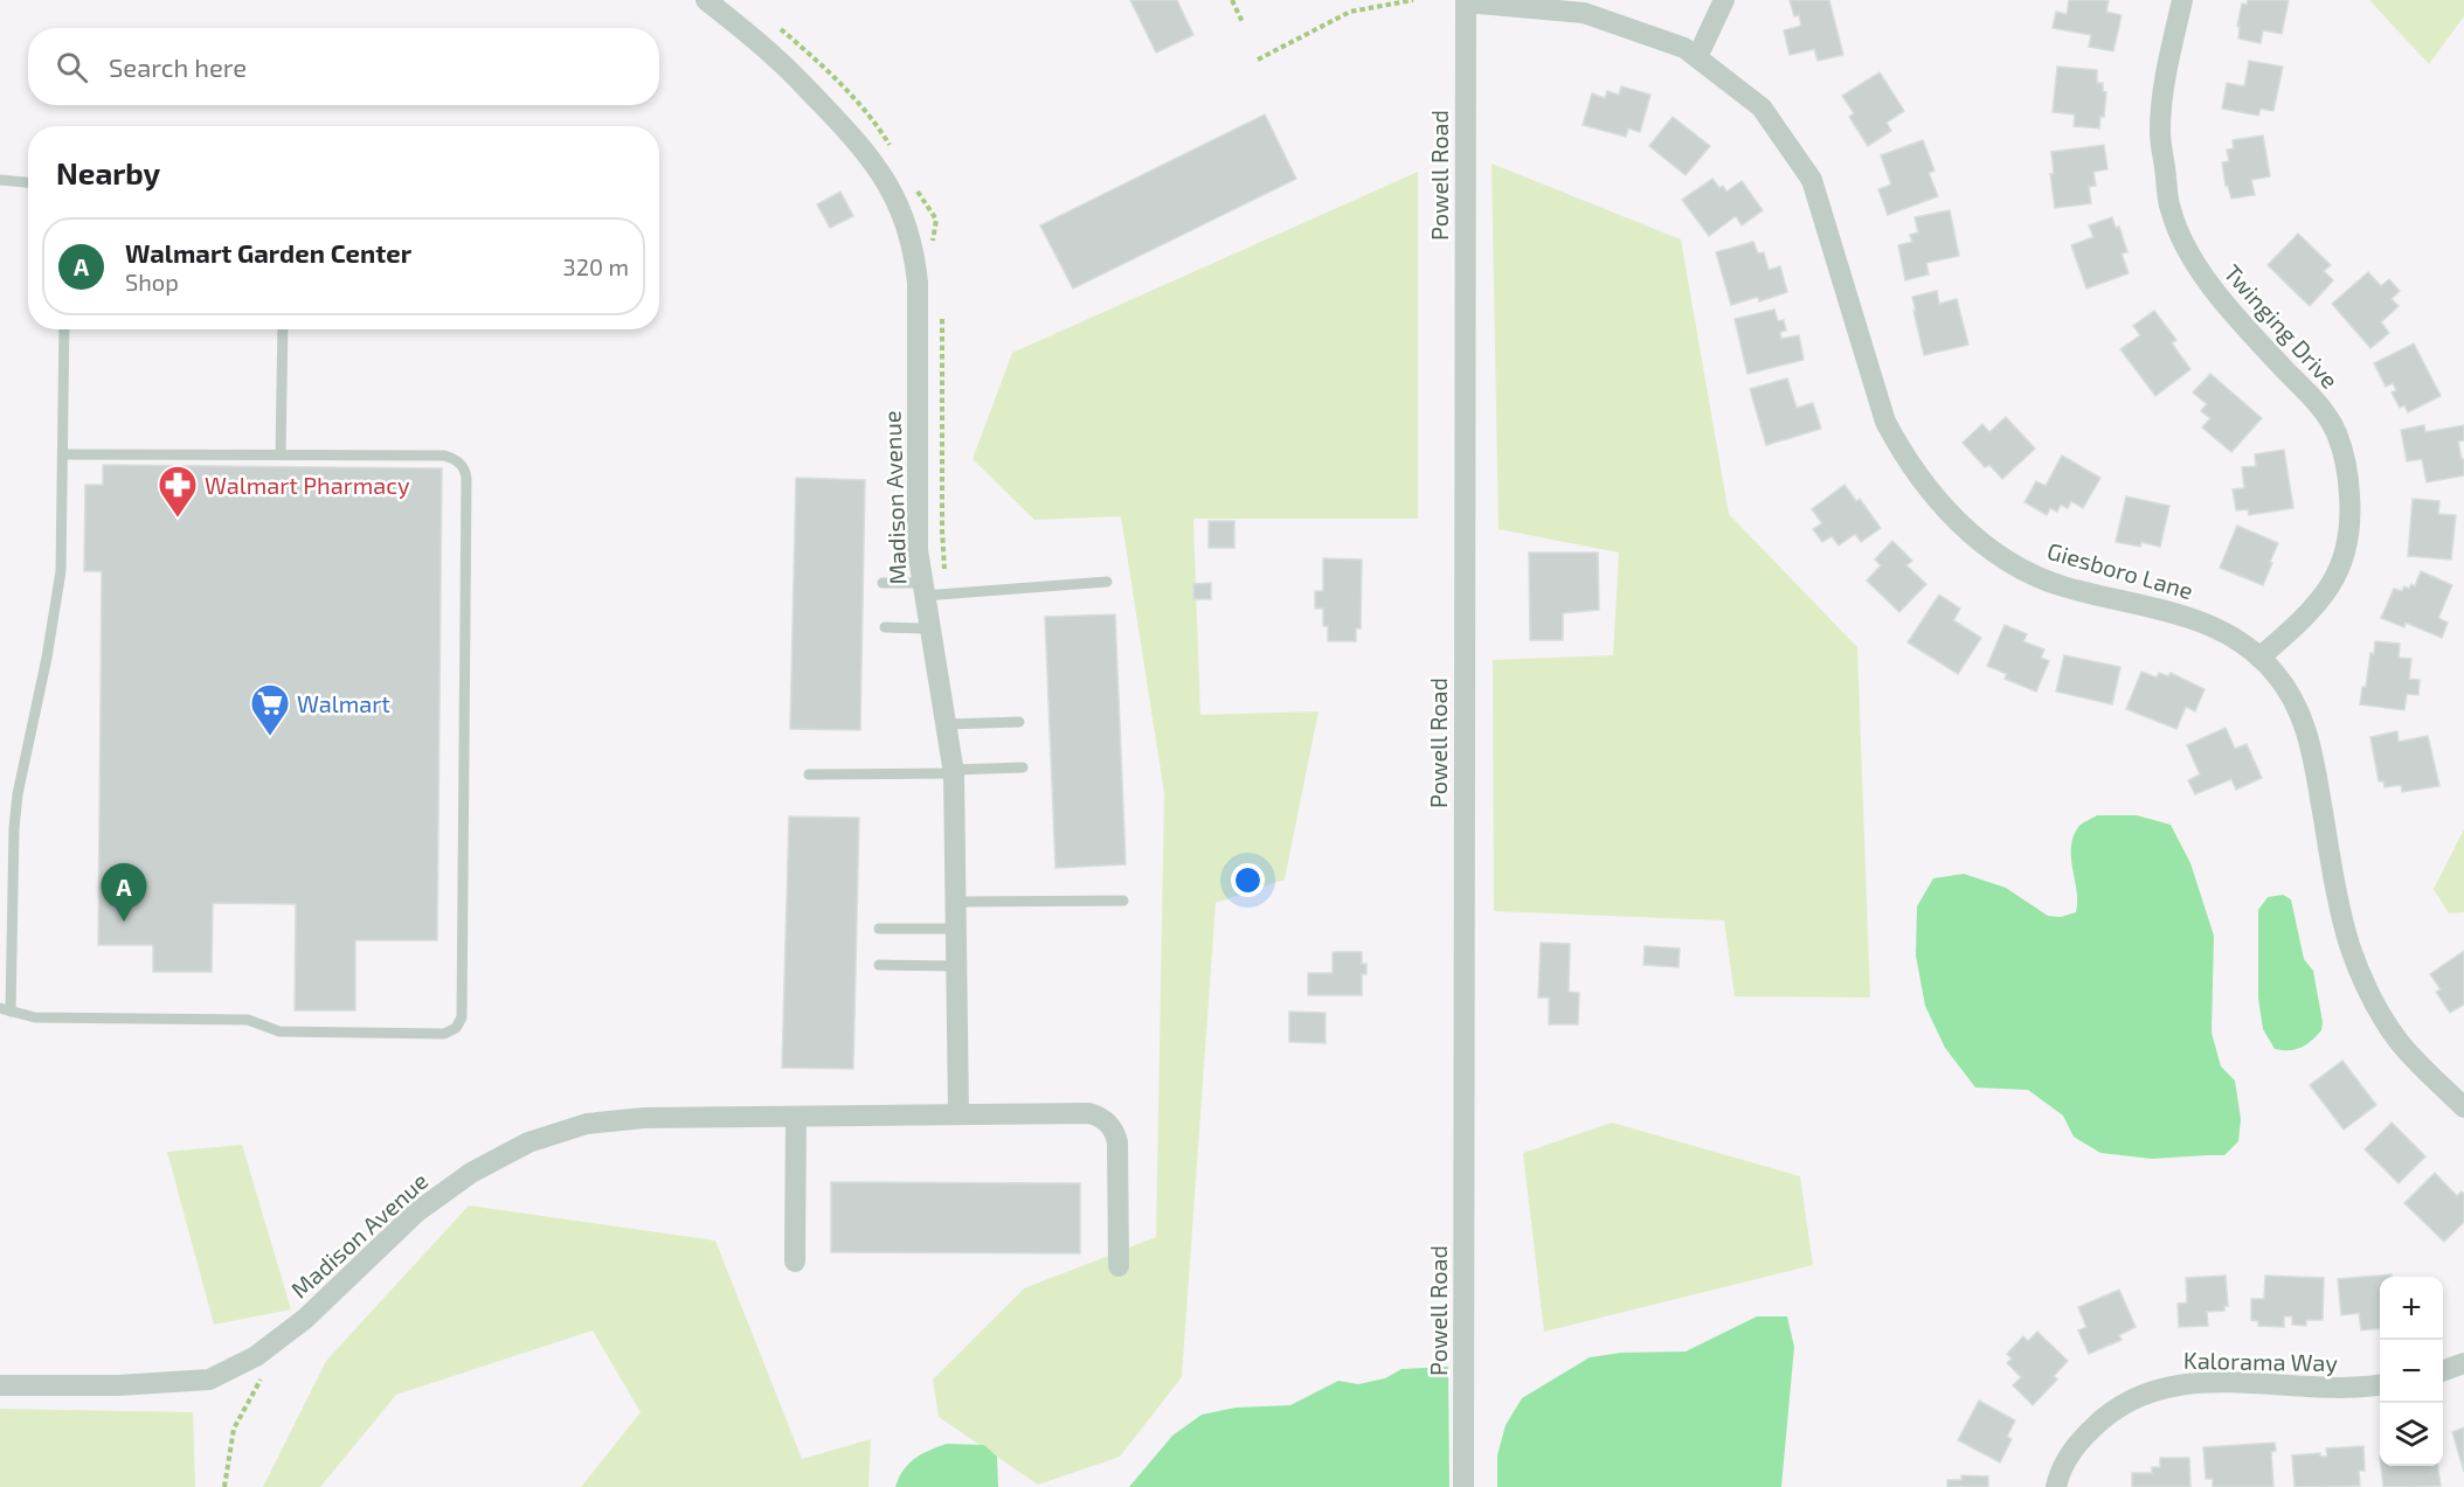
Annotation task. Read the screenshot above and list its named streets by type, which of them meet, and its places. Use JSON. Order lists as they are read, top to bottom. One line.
{"streets":{"street":["Powell Road","Twinging Drive","Madison Avenue","Giesboro Lane","Kalorama Way"]},"crossings":[["Powell Road","Giesboro Lane"],["Twinging Drive","Giesboro Lane"]],"places":{"pharmacy":["Walmart Pharmacy"],"supermarket":["Walmart"]},"page":{"search":"Search here","heading":"Nearby","list":[{"mark":"A","name":"Walmart Garden Center","note":"Shop","value":"320 m"}],"pins":"A","map_buttons":["+","−"]}}
